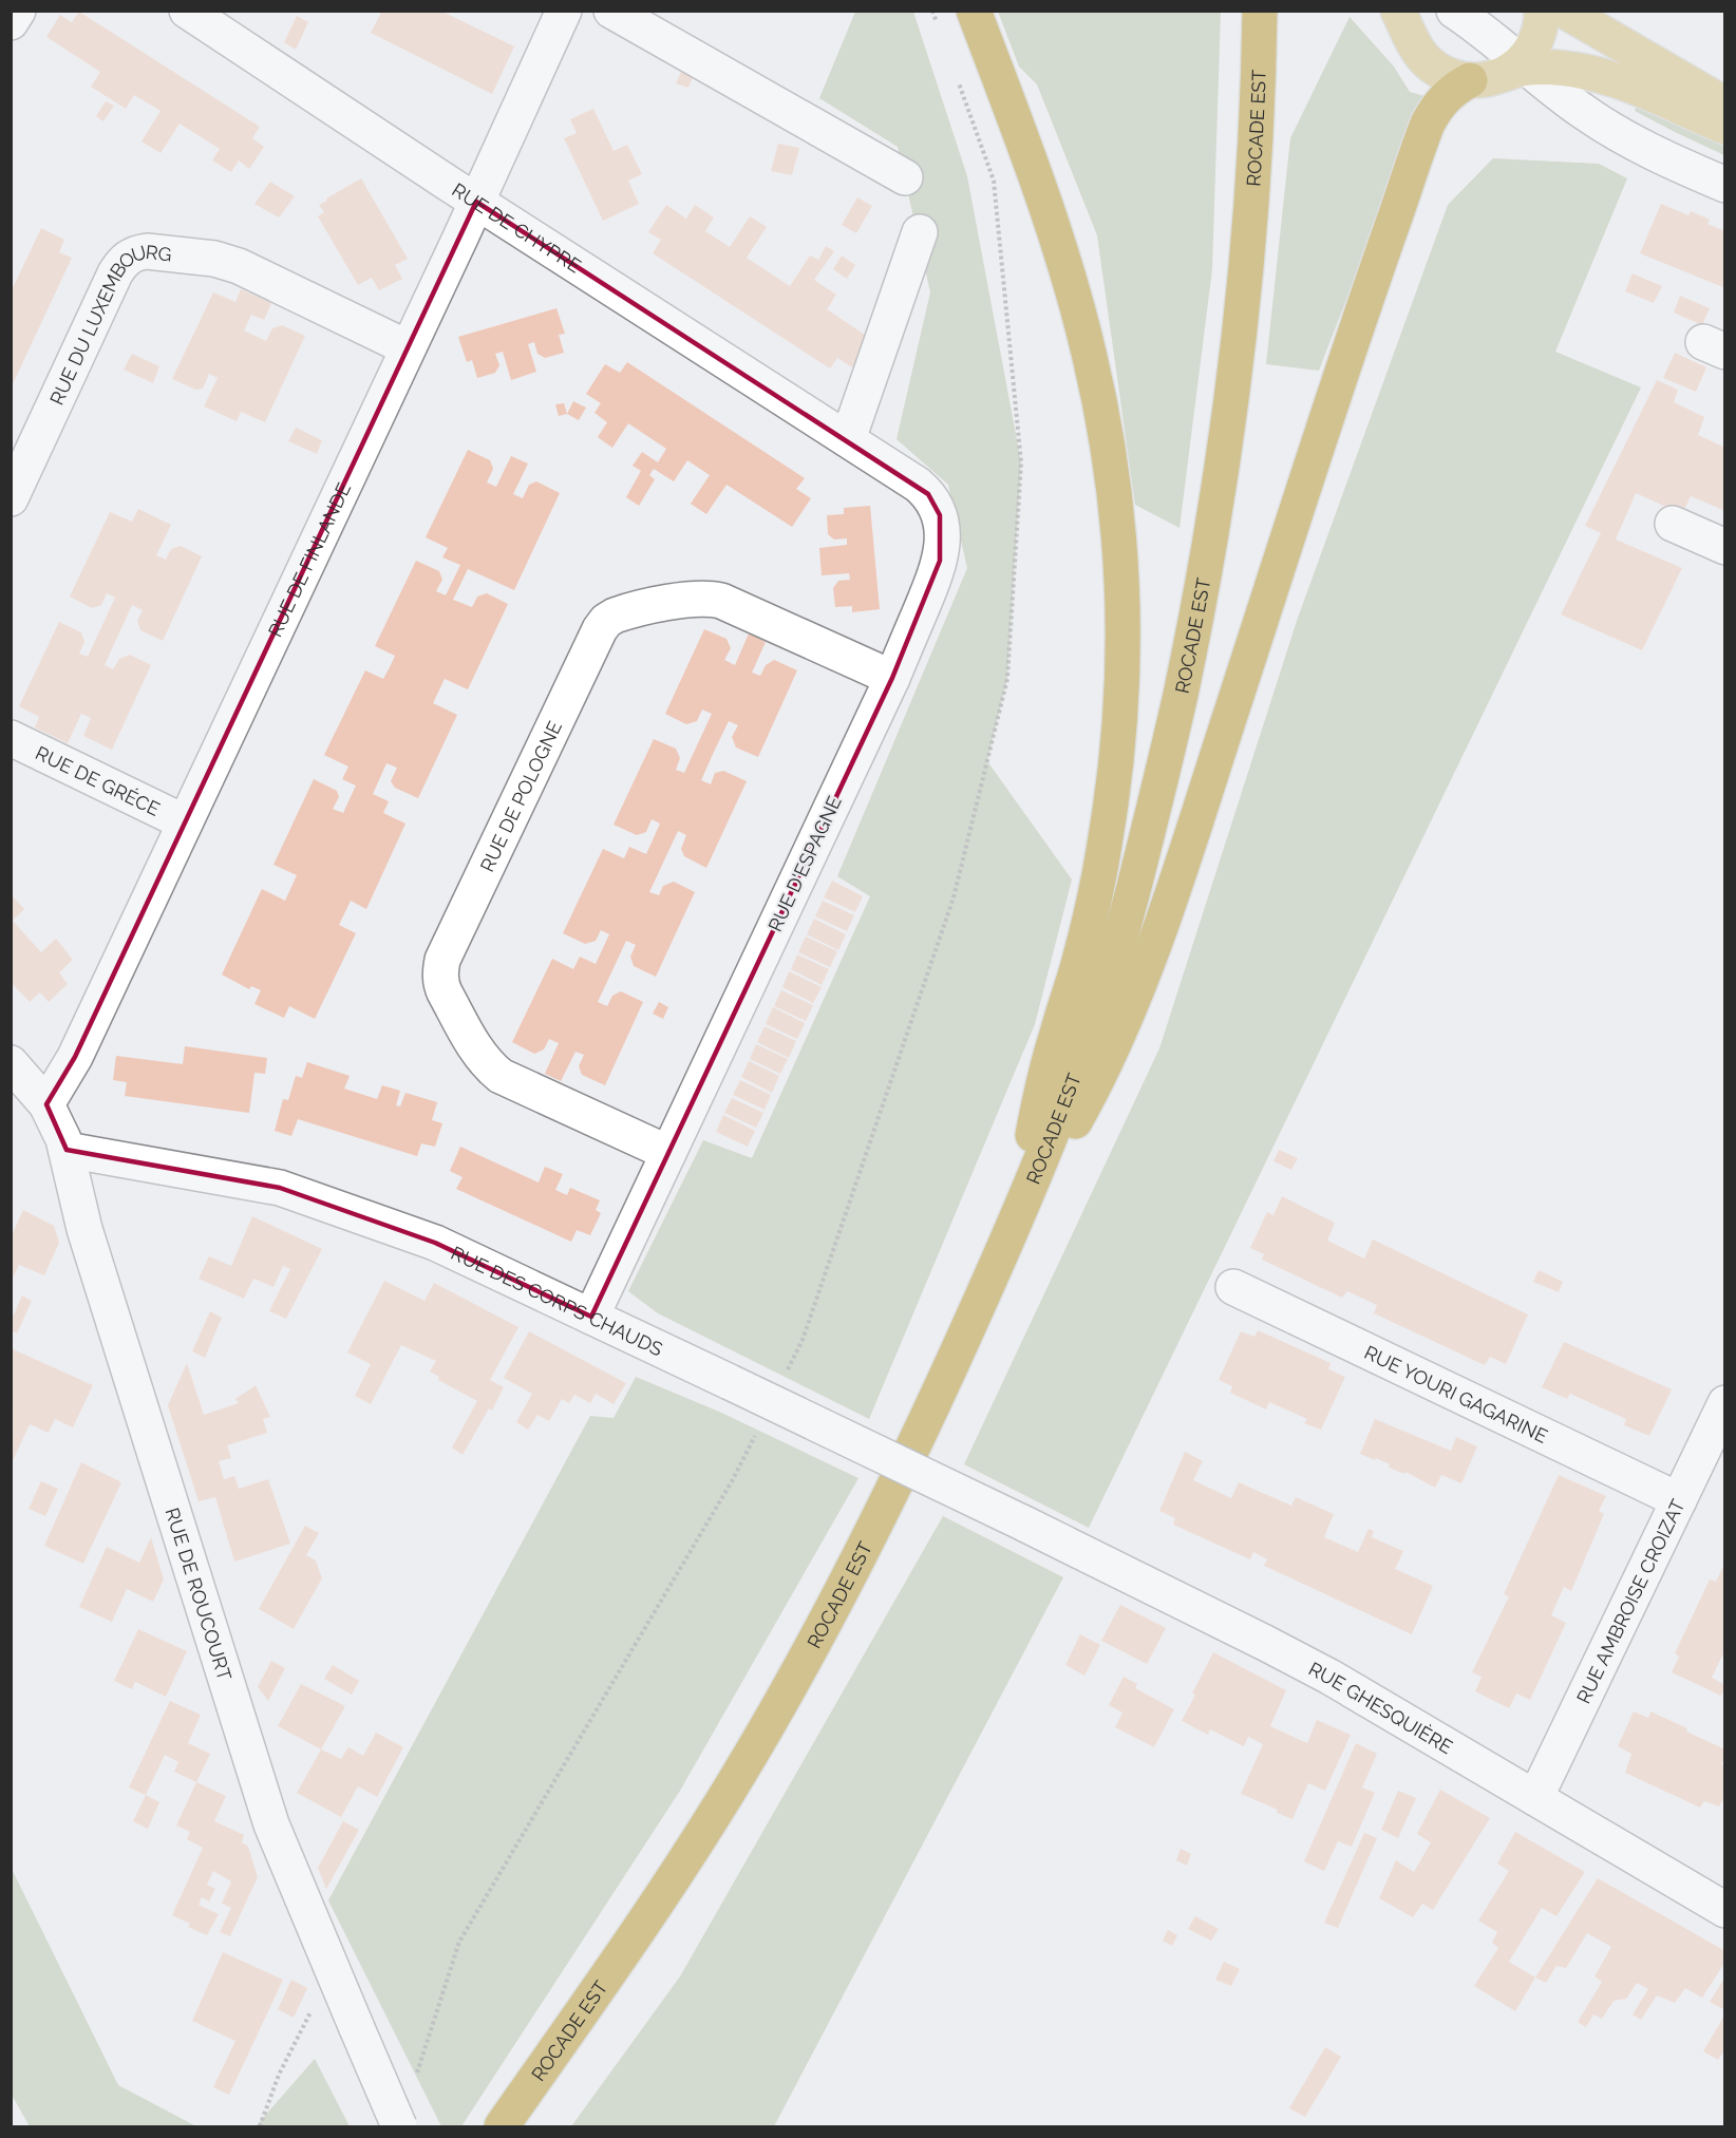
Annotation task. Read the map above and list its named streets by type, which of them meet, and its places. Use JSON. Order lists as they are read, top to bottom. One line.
{"streets":{"highway":["ROCADE EST"],"street":["RUE DE CHYPRE","RUE DU LUXEMBOURG","RUE DE FINLANDE","RUE DE GRÉCE","RUE DE POLOGNE","RUE D'ESPAGNE","RUE DES CORPS CHAUDS","RUE YOURI GAGARINE","RUE DE ROUCOURT","RUE AMBROISE CROIZAT","RUE GHESQUIÈRE"]},"crossings":[["RUE DE CHYPRE","RUE DE FINLANDE"],["RUE DE CHYPRE","RUE D'ESPAGNE"],["RUE DU LUXEMBOURG","RUE DE FINLANDE"],["RUE DE FINLANDE","RUE DE GRÉCE"],["RUE DE FINLANDE","RUE DE ROUCOURT"],["RUE DE POLOGNE","RUE D'ESPAGNE"],["RUE D'ESPAGNE","RUE DES CORPS CHAUDS"],["RUE DES CORPS CHAUDS","RUE DE ROUCOURT"],["RUE DES CORPS CHAUDS","RUE GHESQUIÈRE"],["RUE YOURI GAGARINE","RUE AMBROISE CROIZAT"],["RUE AMBROISE CROIZAT","RUE GHESQUIÈRE"]]}
